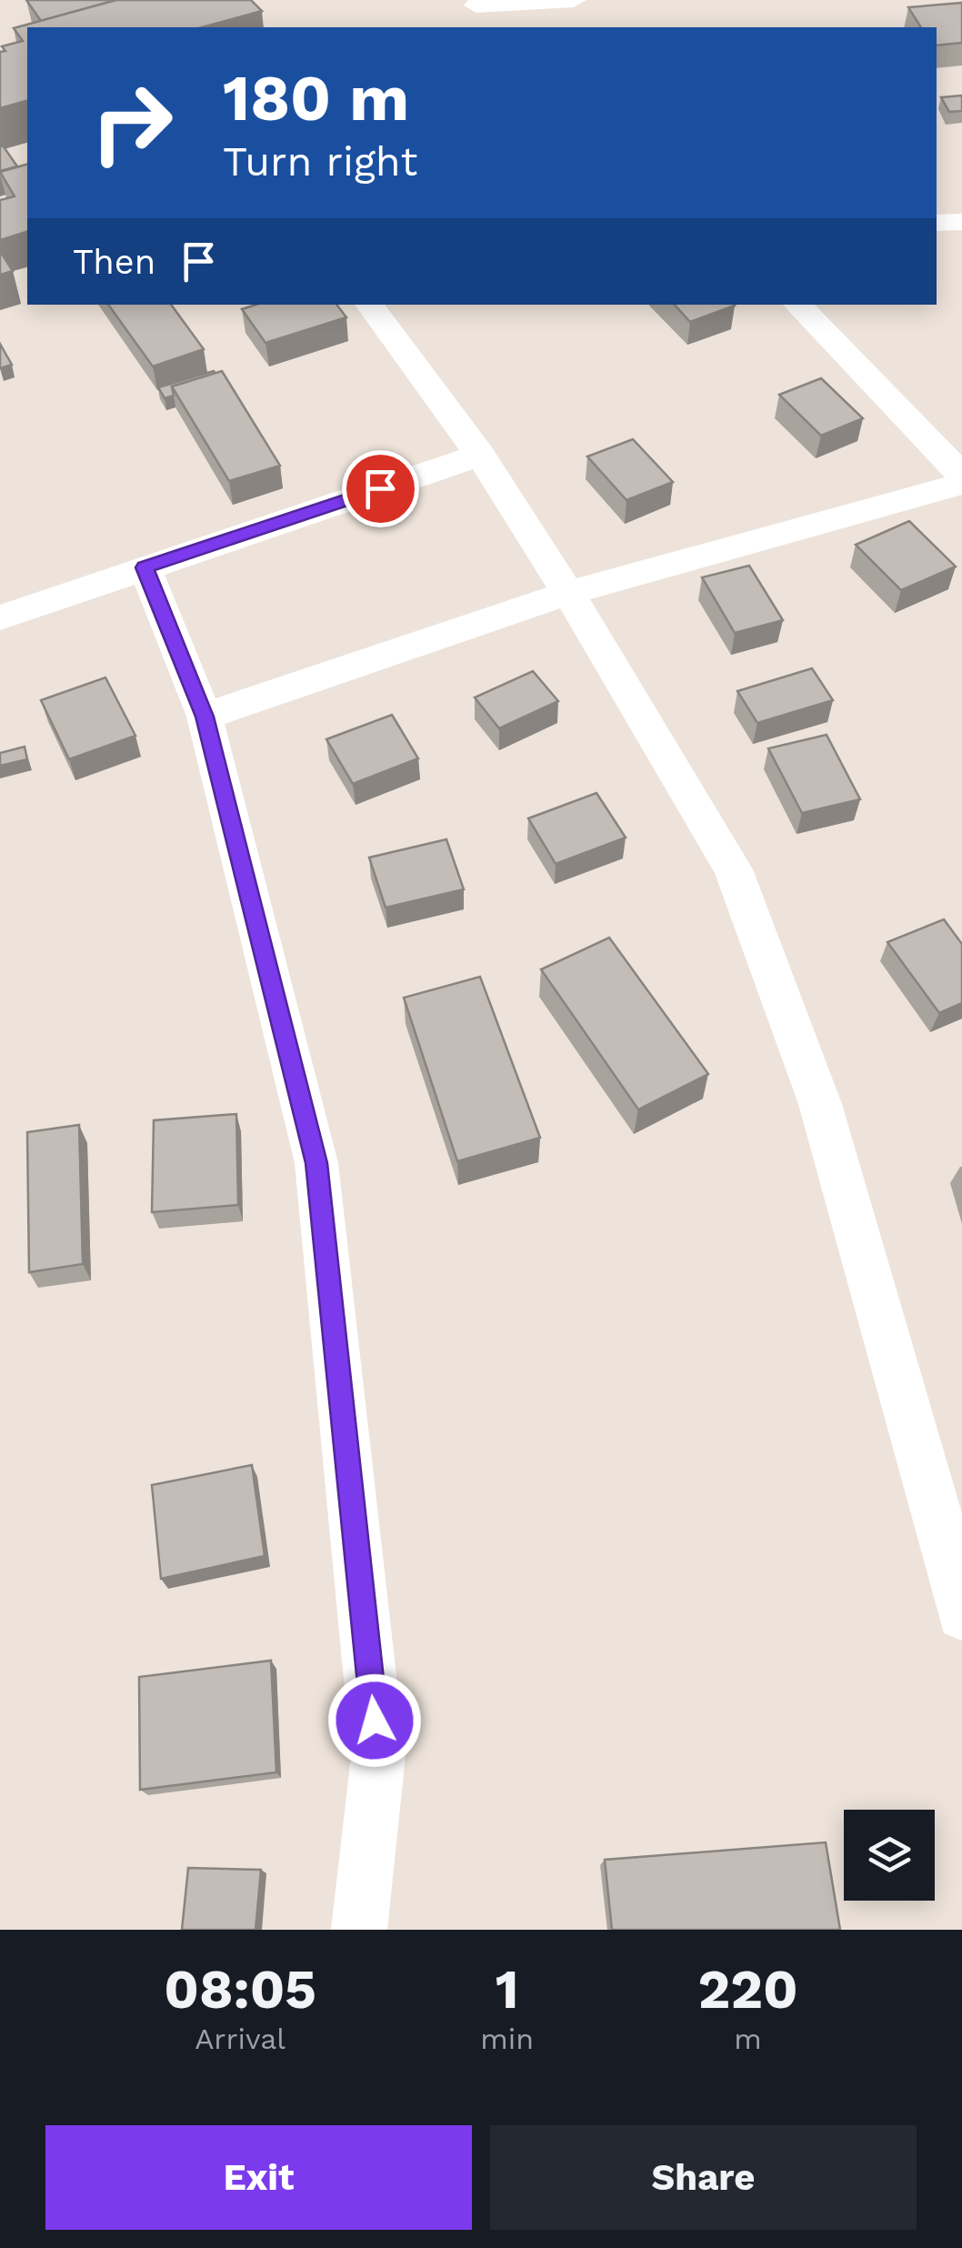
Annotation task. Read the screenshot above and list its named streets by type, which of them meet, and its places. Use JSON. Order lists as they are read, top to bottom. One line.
{"page":{"turn":["180 m","Turn right"],"then":"Then","eta":["08:05","Arrival","1","min","220","m"],"buttons":["Exit","Share"]}}
